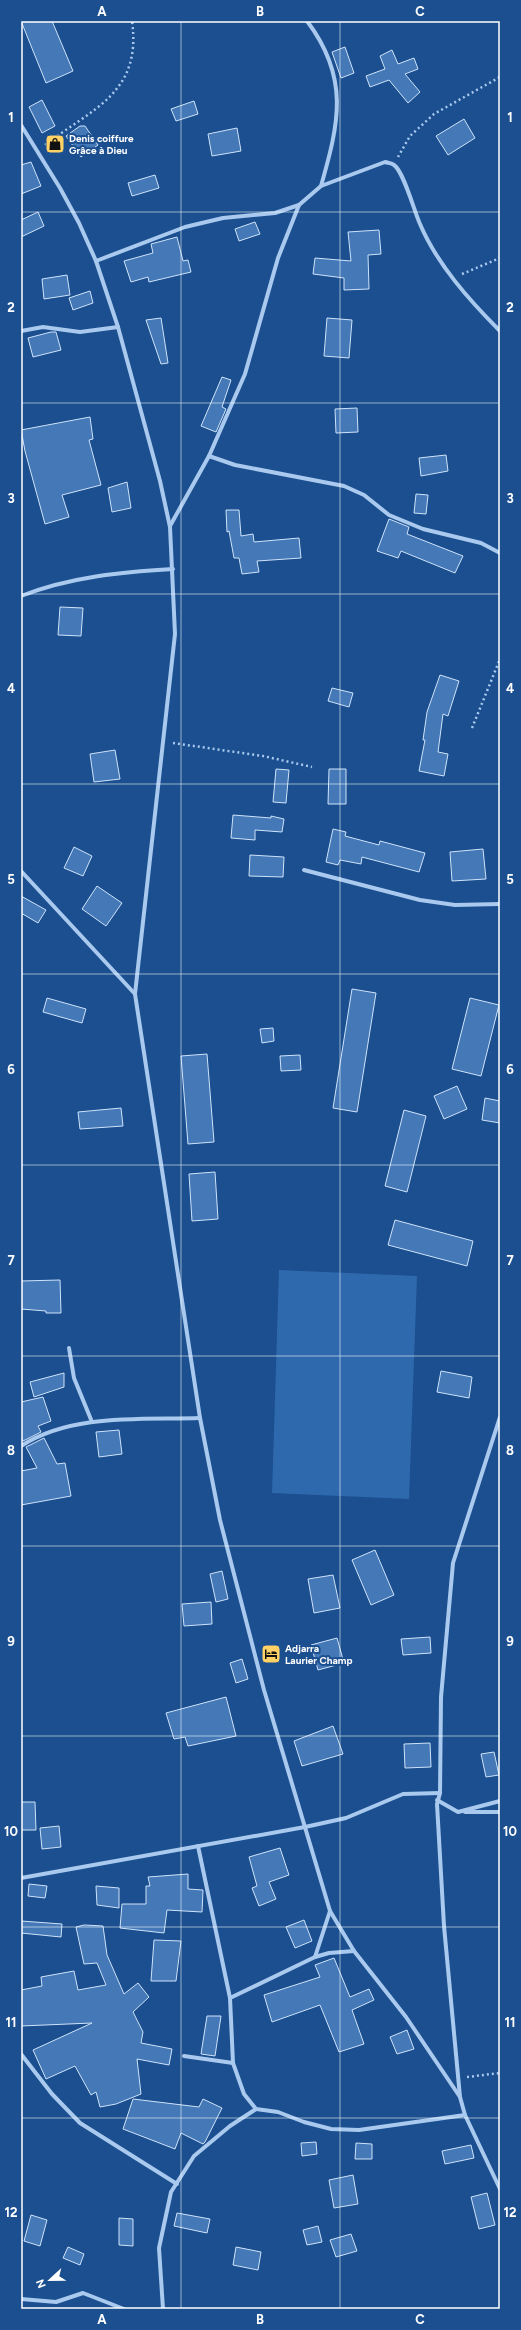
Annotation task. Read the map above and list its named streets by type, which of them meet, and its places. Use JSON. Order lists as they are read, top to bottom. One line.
{"places":{"shop":["Denis coiffure Grâce à Dieu"],"hotel":["Adjarra Laurier Champ"]},"north":"left","grid":{"columns":["A","B","C"],"rows":["1","2","3","4","5","6","7","8","9","10","11","12"]}}
